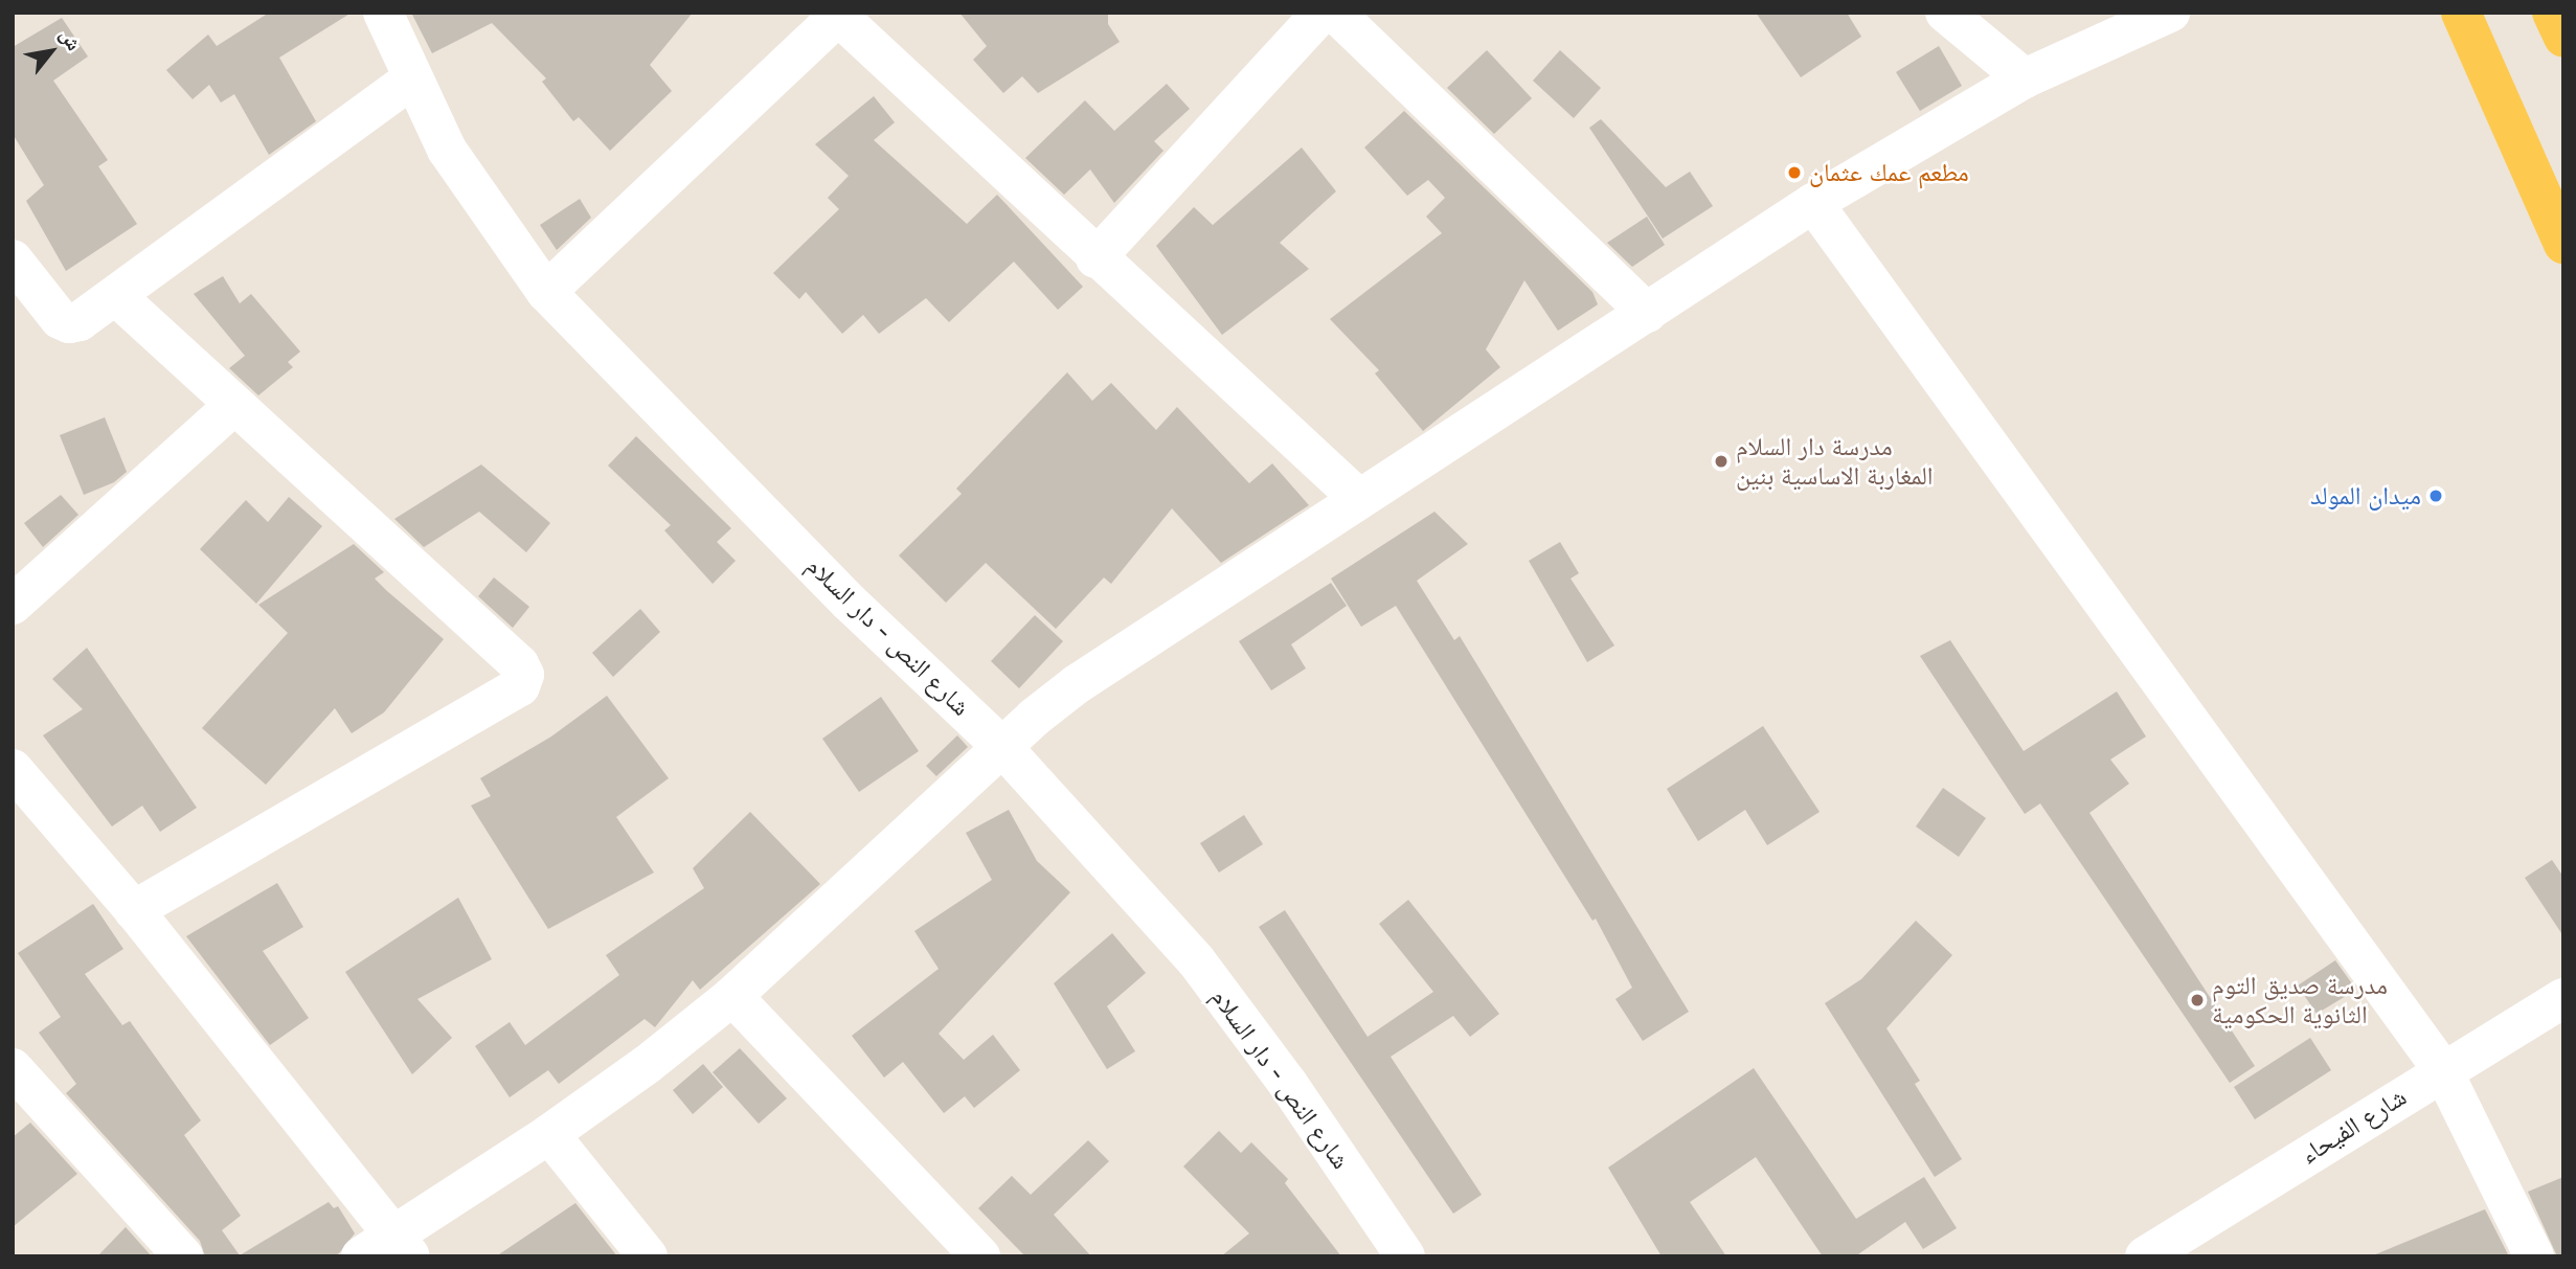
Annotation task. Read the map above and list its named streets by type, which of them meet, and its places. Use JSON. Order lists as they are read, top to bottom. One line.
{"streets":{"street":["شارع النص - دار السلام","شارع الفيحاء"]},"places":["مطعم عمك عثمان","مدرسة دار السلام المغاربة الاساسية بنين","ميدان المولد","مدرسة صديق التوم الثانوية الحكومية"],"north":"top right"}
